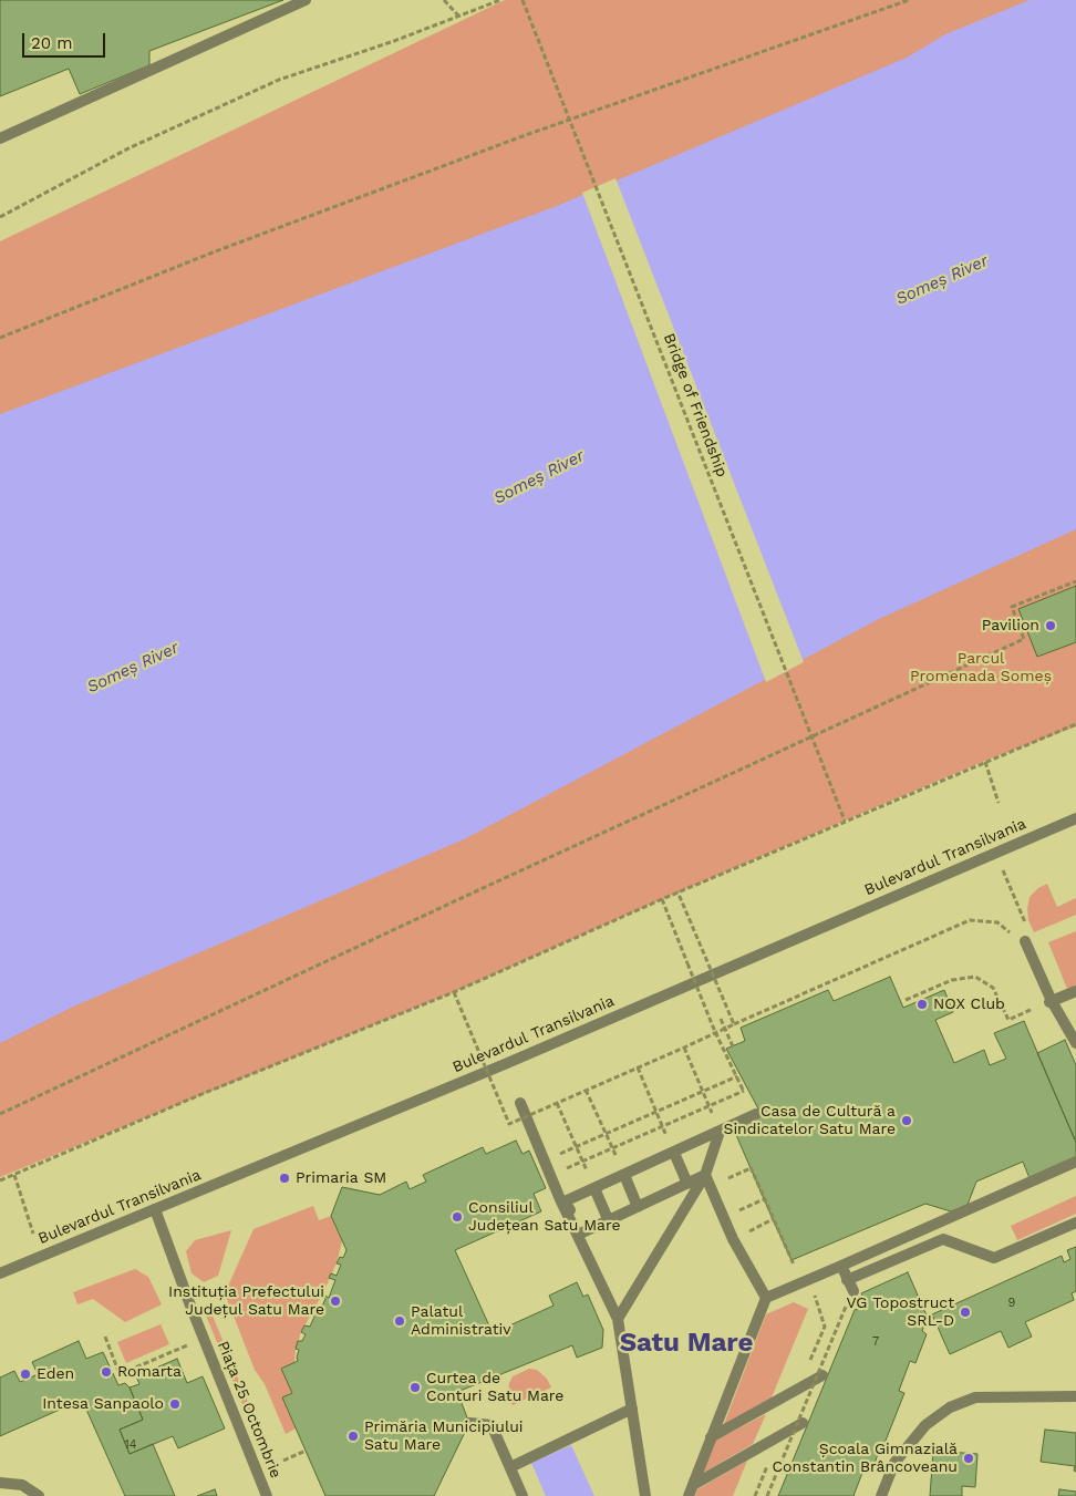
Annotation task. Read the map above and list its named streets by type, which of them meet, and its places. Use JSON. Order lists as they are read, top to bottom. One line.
{"streets":{"street":["Bulevardul Transilvania","Piața 25 Octombrie"],"path":["Bridge of Friendship"]},"crossings":[["Bulevardul Transilvania","Piața 25 Octombrie"]],"districts":["Satu Mare"],"water":["Someș River"],"parks":["Parcul Promenada Someș"],"places":["Pavilion","NOX Club","Casa de Cultură a Sindicatelor Satu Mare","Primaria SM","Consiliul Județean Satu Mare","Instituția Prefectului Județul Satu Mare","VG Topostruct SRL-D","Palatul Administrativ","Romarta","Eden","Curtea de Conturi Satu Mare","Intesa Sanpaolo","Primăria Municipiului Satu Mare","Școala Gimnazială Constantin Brâncoveanu"],"house_numbers":["9","7","14"],"scale_bar":"20 m"}
